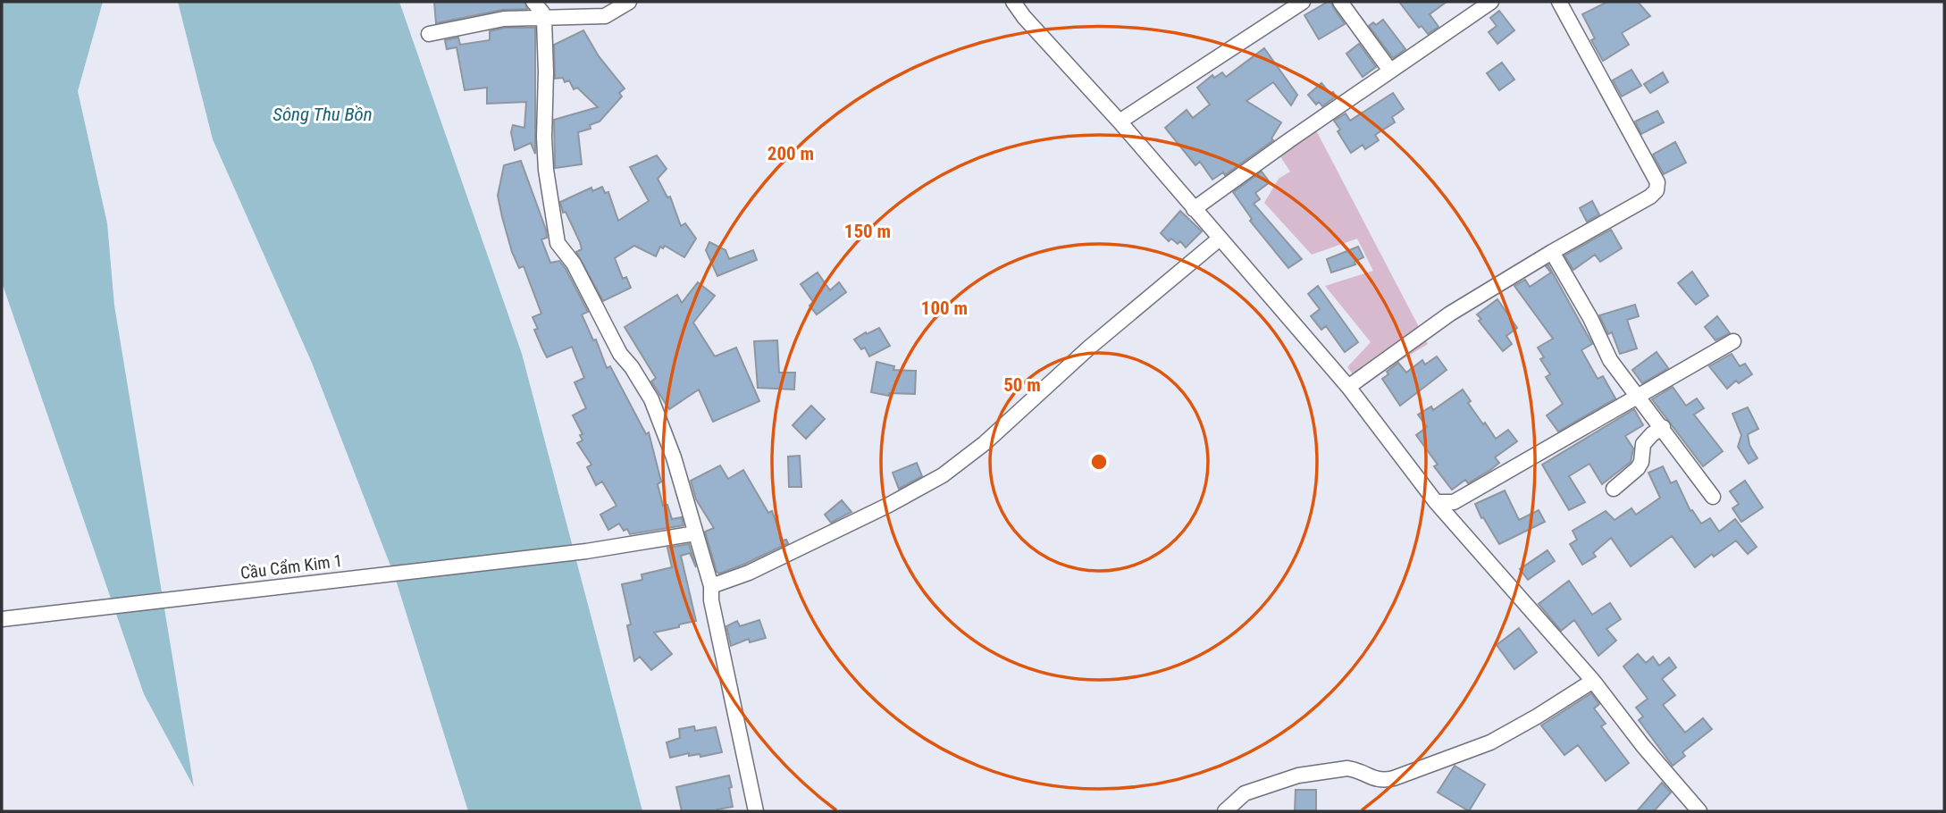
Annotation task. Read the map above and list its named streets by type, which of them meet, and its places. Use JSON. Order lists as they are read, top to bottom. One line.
{"streets":{"street":["Cầu Cẩm Kim 1"]},"water":["Sông Thu Bồn"],"rings":["200 m","150 m","100 m","50 m"]}
